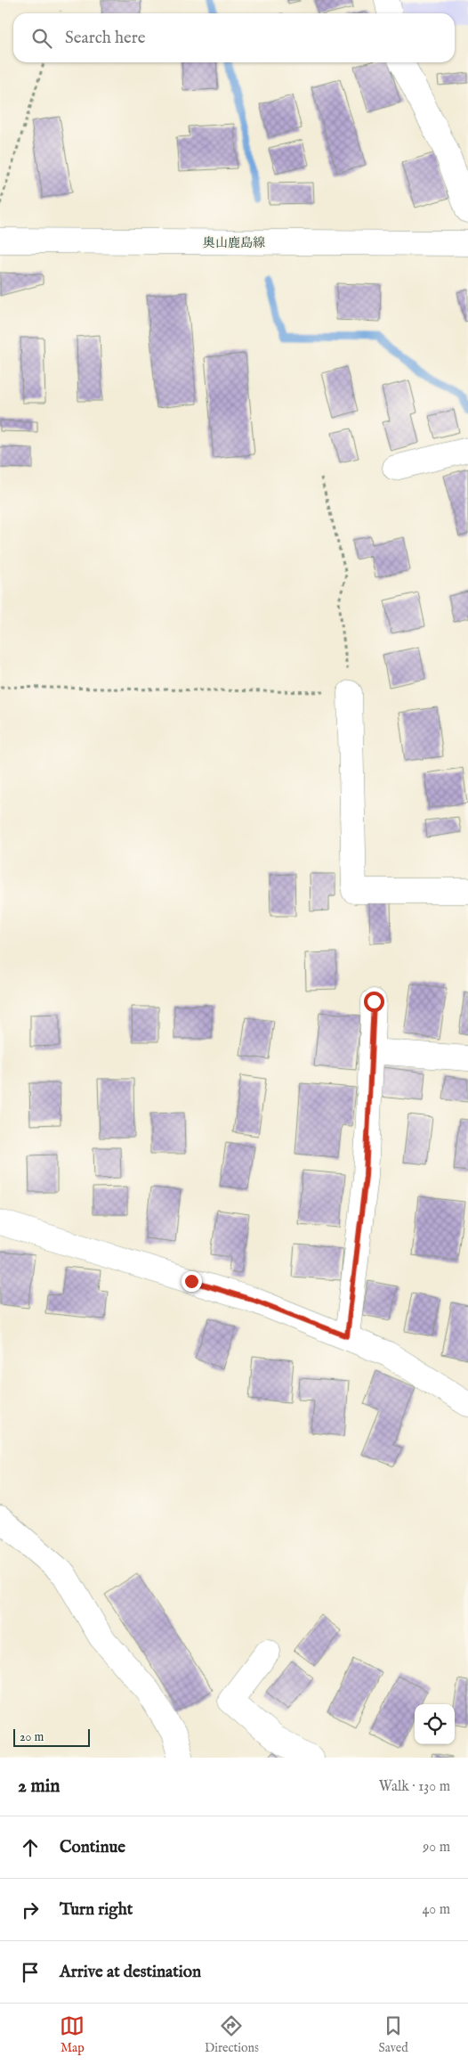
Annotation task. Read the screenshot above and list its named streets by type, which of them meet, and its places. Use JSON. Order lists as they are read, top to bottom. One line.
{"streets":{"street":["奥山鹿島線"]},"scale_bar":"20 m","page":{"search":"Search here","scale":"20 m","heading":["2 min","Walk · 130 m"],"list":[["Continue","90 m"],["Turn right","40 m"],"Arrive at destination"],"nav":["Map","Directions","Saved"]}}
